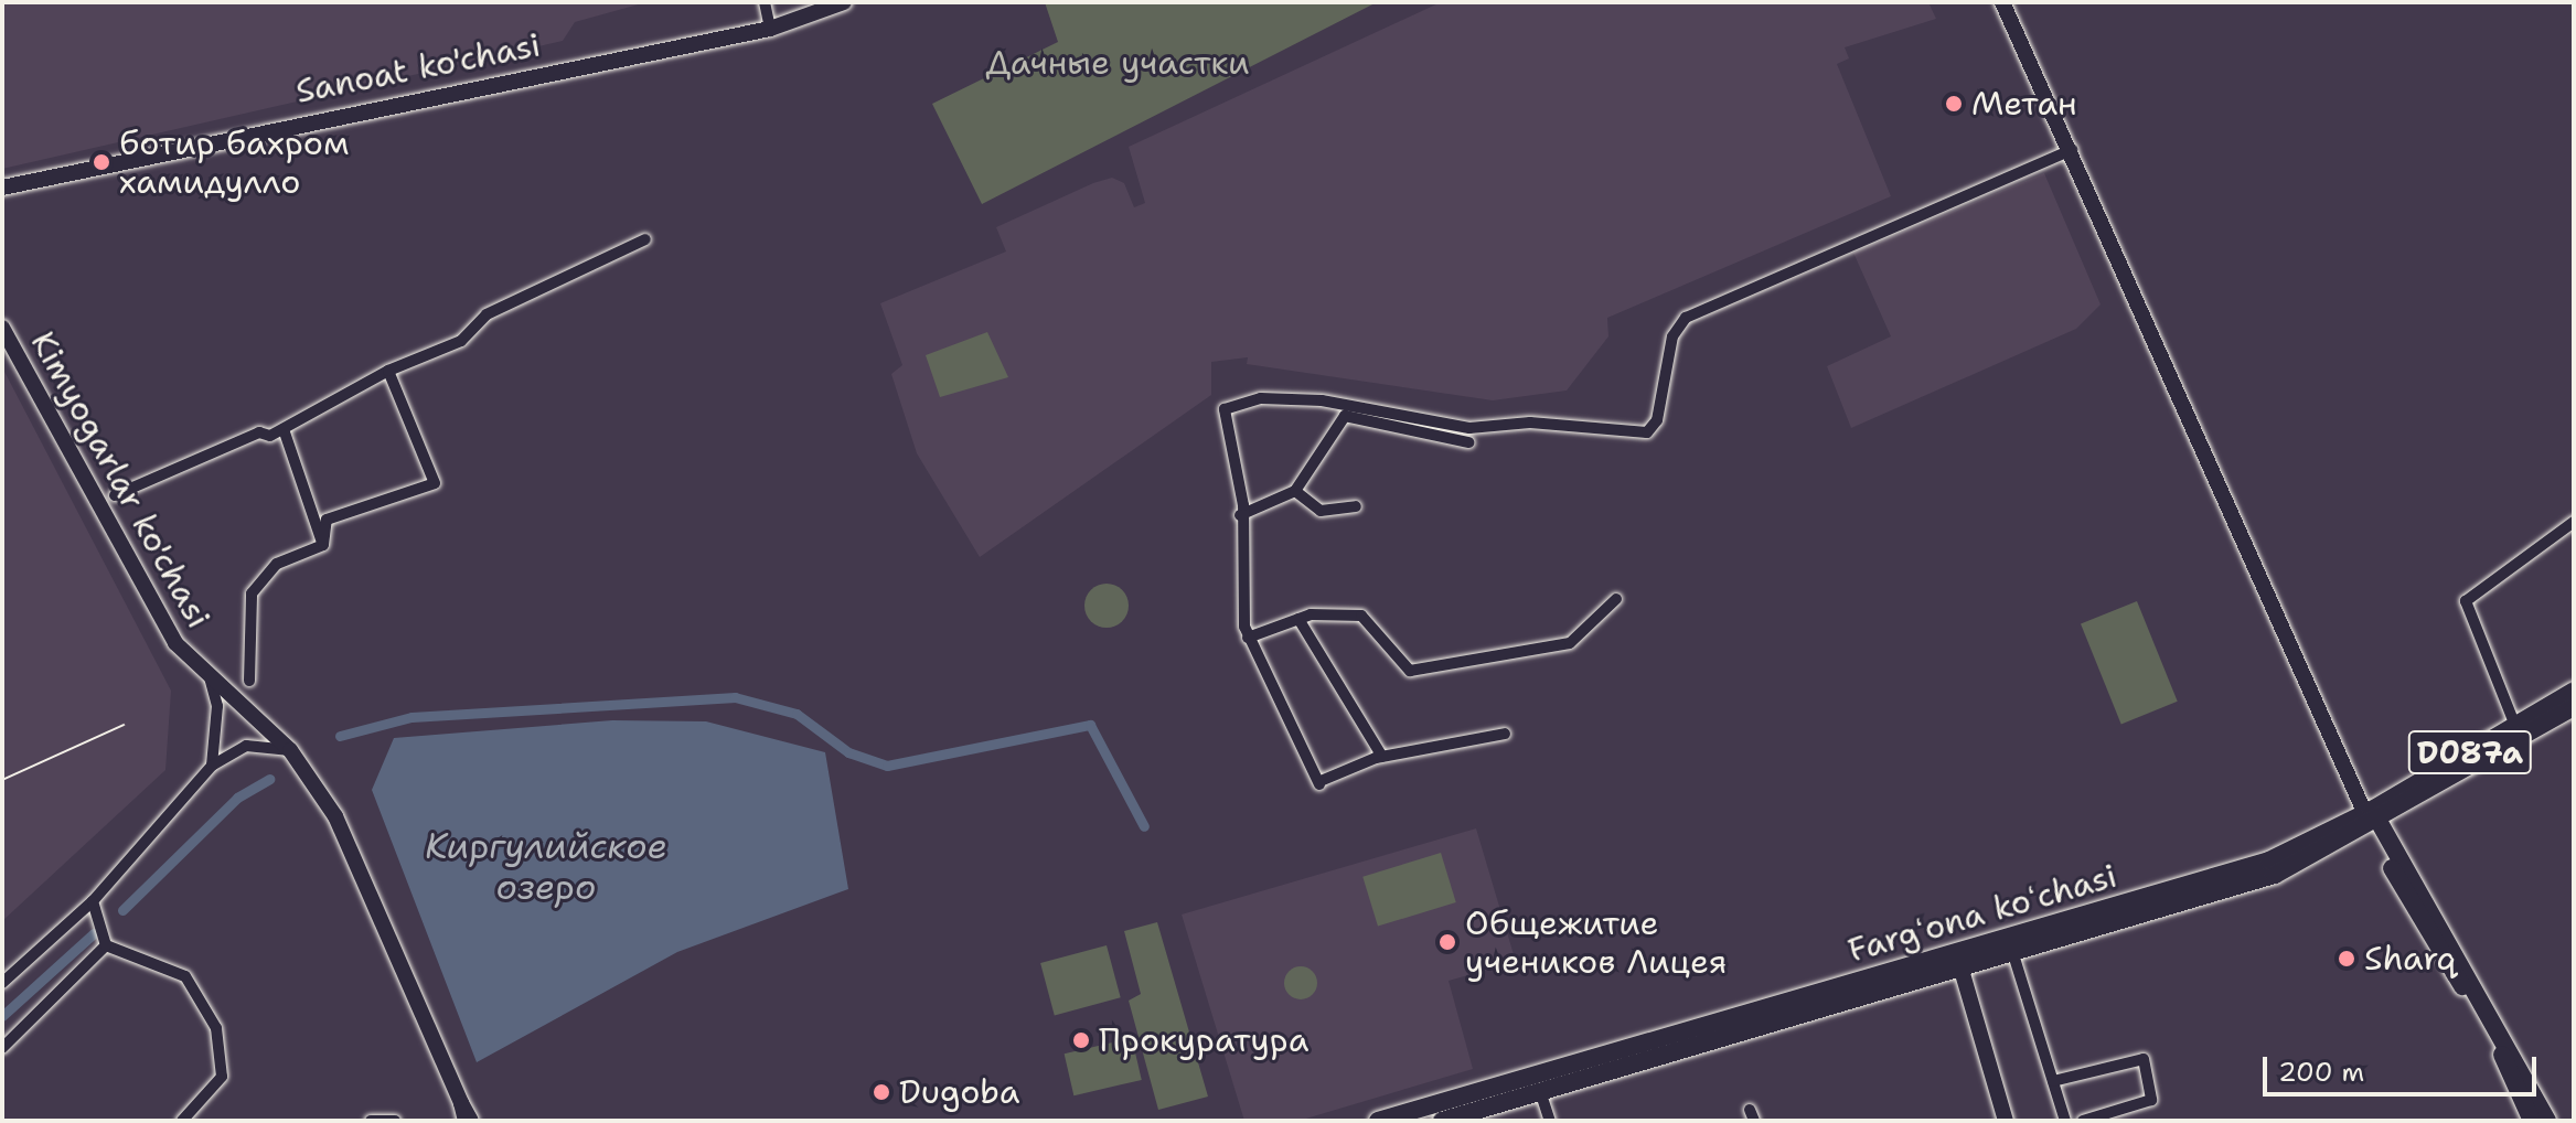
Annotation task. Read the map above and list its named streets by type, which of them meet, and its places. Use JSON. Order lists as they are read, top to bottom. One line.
{"streets":{"main road":["D087a","Fargʻona koʻchasi"],"street":["Sanoat ko'chasi","Kimyogarlar ko'chasi"]},"water":["Киргулийское озеро"],"parks":["Дачные участки"],"places":["Метан","ботир бахром хамидулло","Общежитие учеников Лицея","Sharq","Прокуратура","Dugoba"],"scale_bar":"200 m"}
